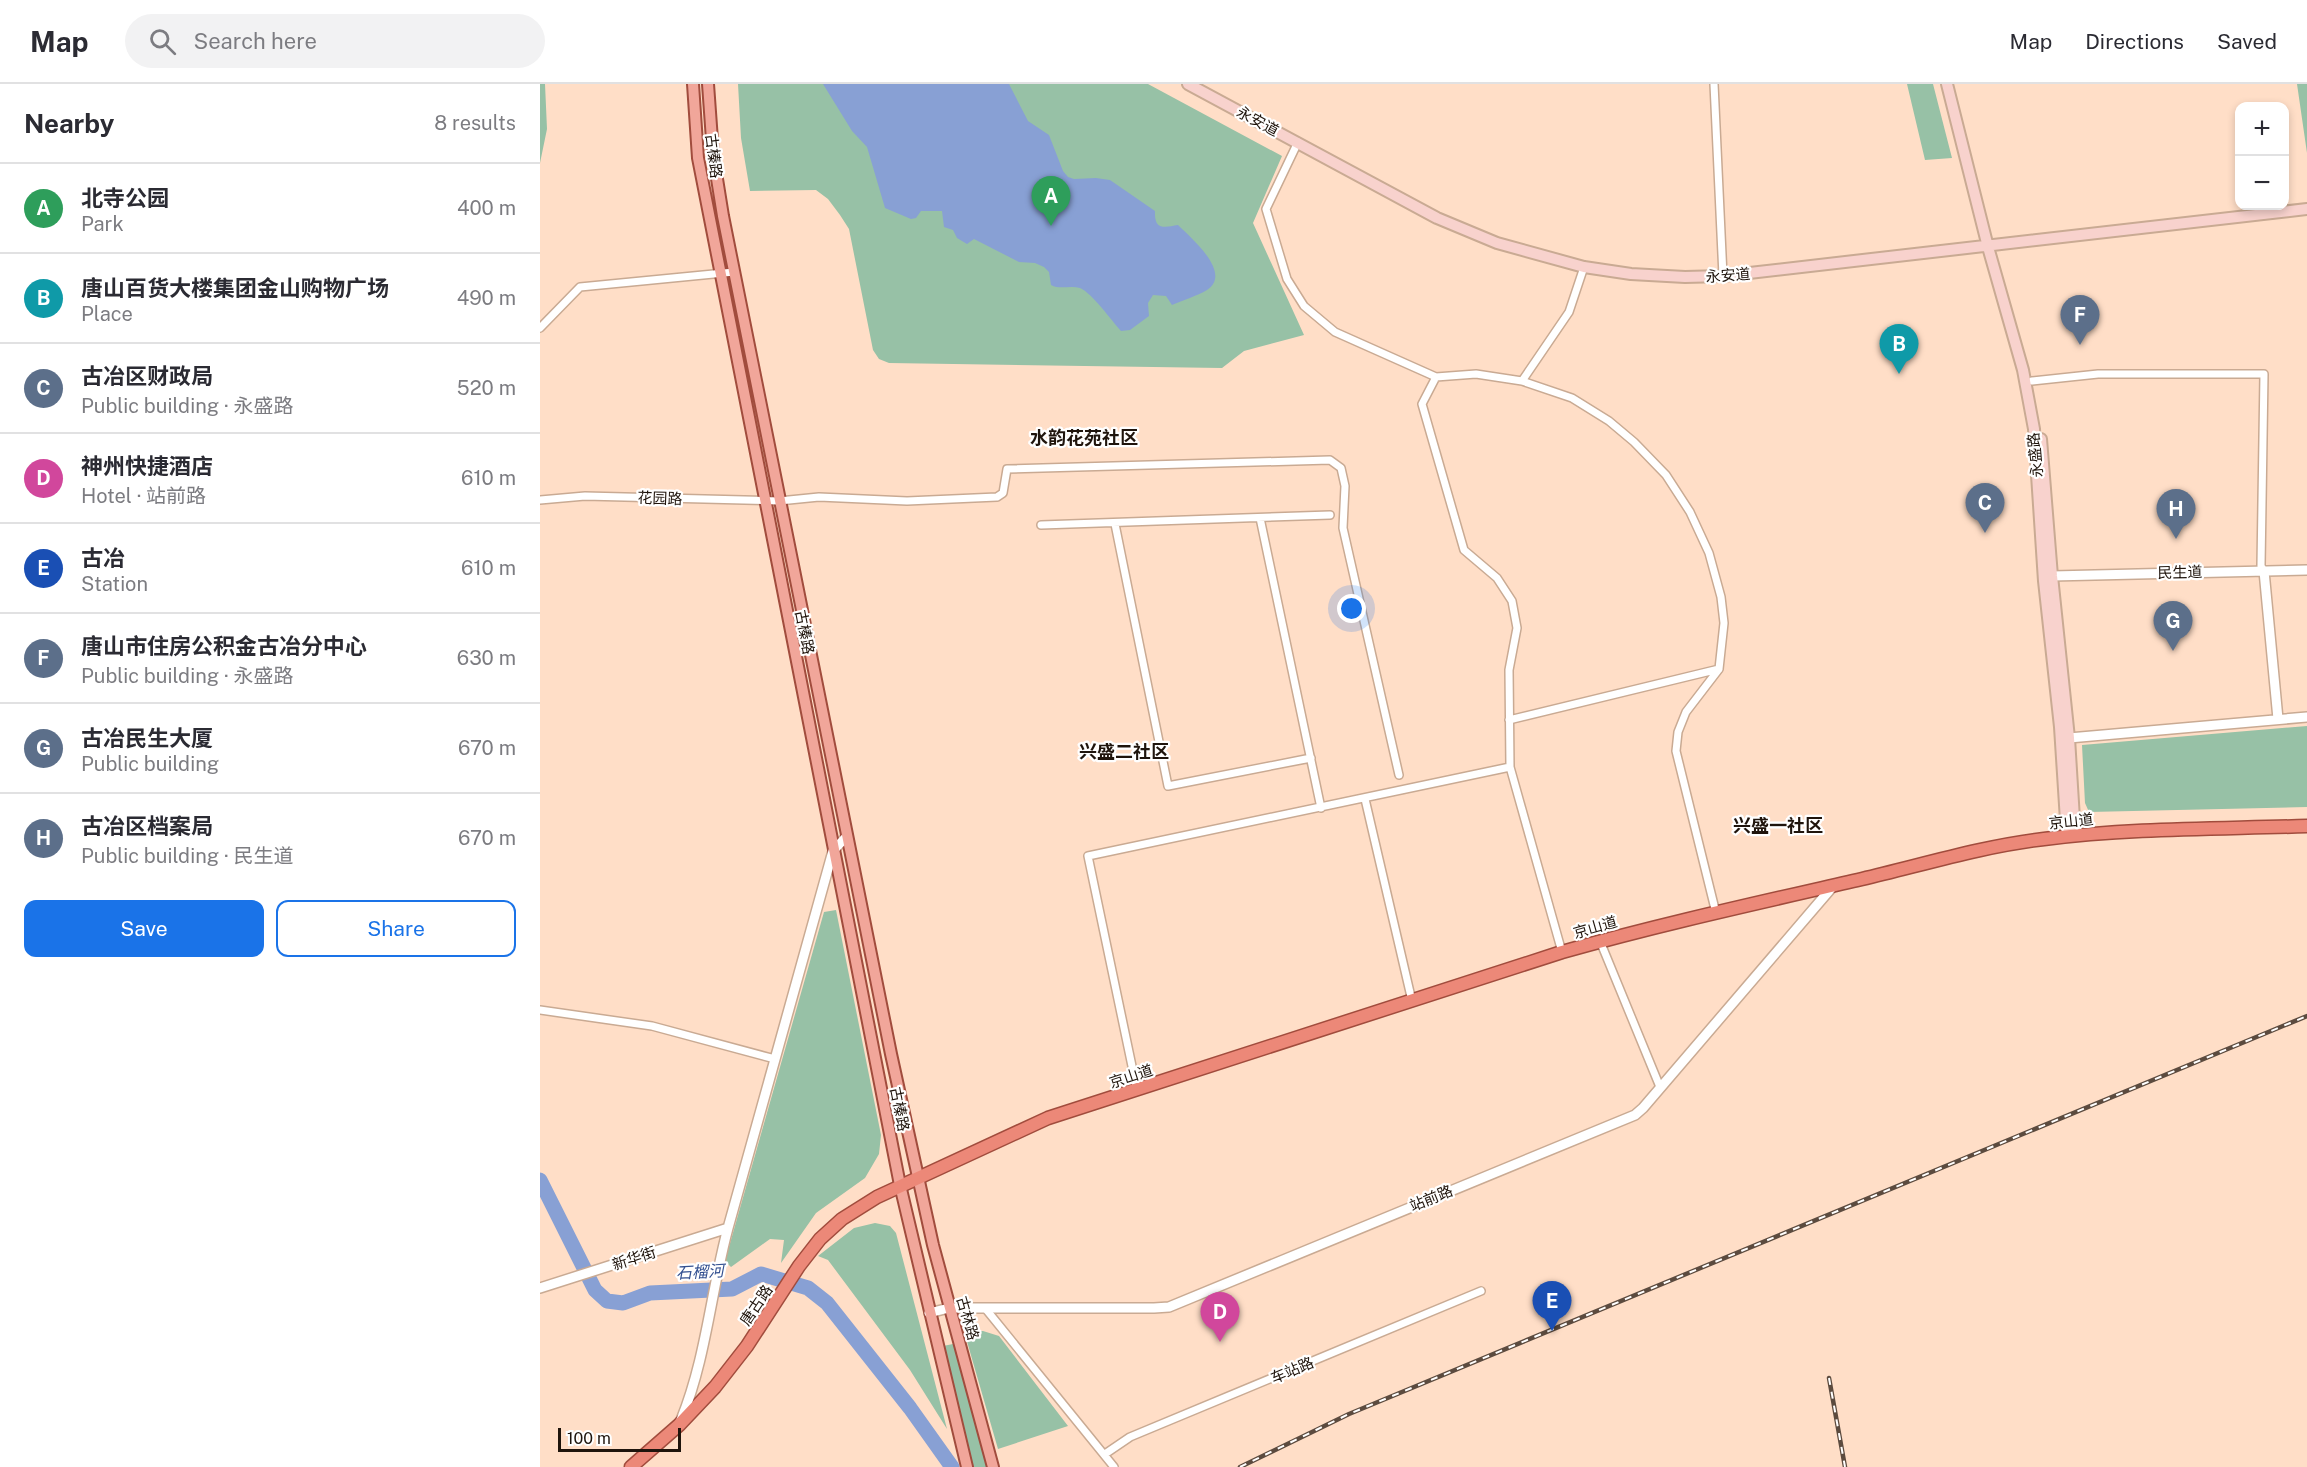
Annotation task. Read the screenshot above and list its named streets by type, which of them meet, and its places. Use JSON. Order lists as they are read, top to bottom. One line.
{"streets":{"highway":["京山道","唐古路"],"main road":["永安道","古榛路","永盛路","古林路"],"street":["花园路","民生道","站前路","新华街","车站路"]},"crossings":[["永安道","永盛路"],["古榛路","花园路"],["古榛路","京山道"],["古榛路","唐古路"],["古榛路","古林路"],["永盛路","民生道"],["永盛路","京山道"],["京山道","站前路"],["京山道","唐古路"],["京山道","古林路"],["站前路","古林路"],["唐古路","古林路"]],"districts":["水韵花苑社区","兴盛二社区","兴盛一社区"],"water":["石榴河"],"scale_bar":"100 m","page":{"header":"Map","search":"Search here","nav":["Map","Directions","Saved"],"heading":["Nearby","8 results"],"map_buttons":["+","−"],"list":[{"mark":"A","name":"北寺公园","note":"Park","value":"400 m"},{"mark":"B","name":"唐山百货大楼集团金山购物广场","note":"Place","value":"490 m"},{"mark":"C","name":"古冶区财政局","note":"Public building · 永盛路","value":"520 m"},{"mark":"D","name":"神州快捷酒店","note":"Hotel · 站前路","value":"610 m"},{"mark":"E","name":"古冶","note":"Station","value":"610 m"},{"mark":"F","name":"唐山市住房公积金古冶分中心","note":"Public building · 永盛路","value":"630 m"},{"mark":"G","name":"古冶民生大厦","note":"Public building","value":"670 m"},{"mark":"H","name":"古冶区档案局","note":"Public building · 民生道","value":"670 m"}],"pins":["A","F","B","C","H","G","E","D"],"buttons":["Save","Share"],"scale":"100 m"}}
